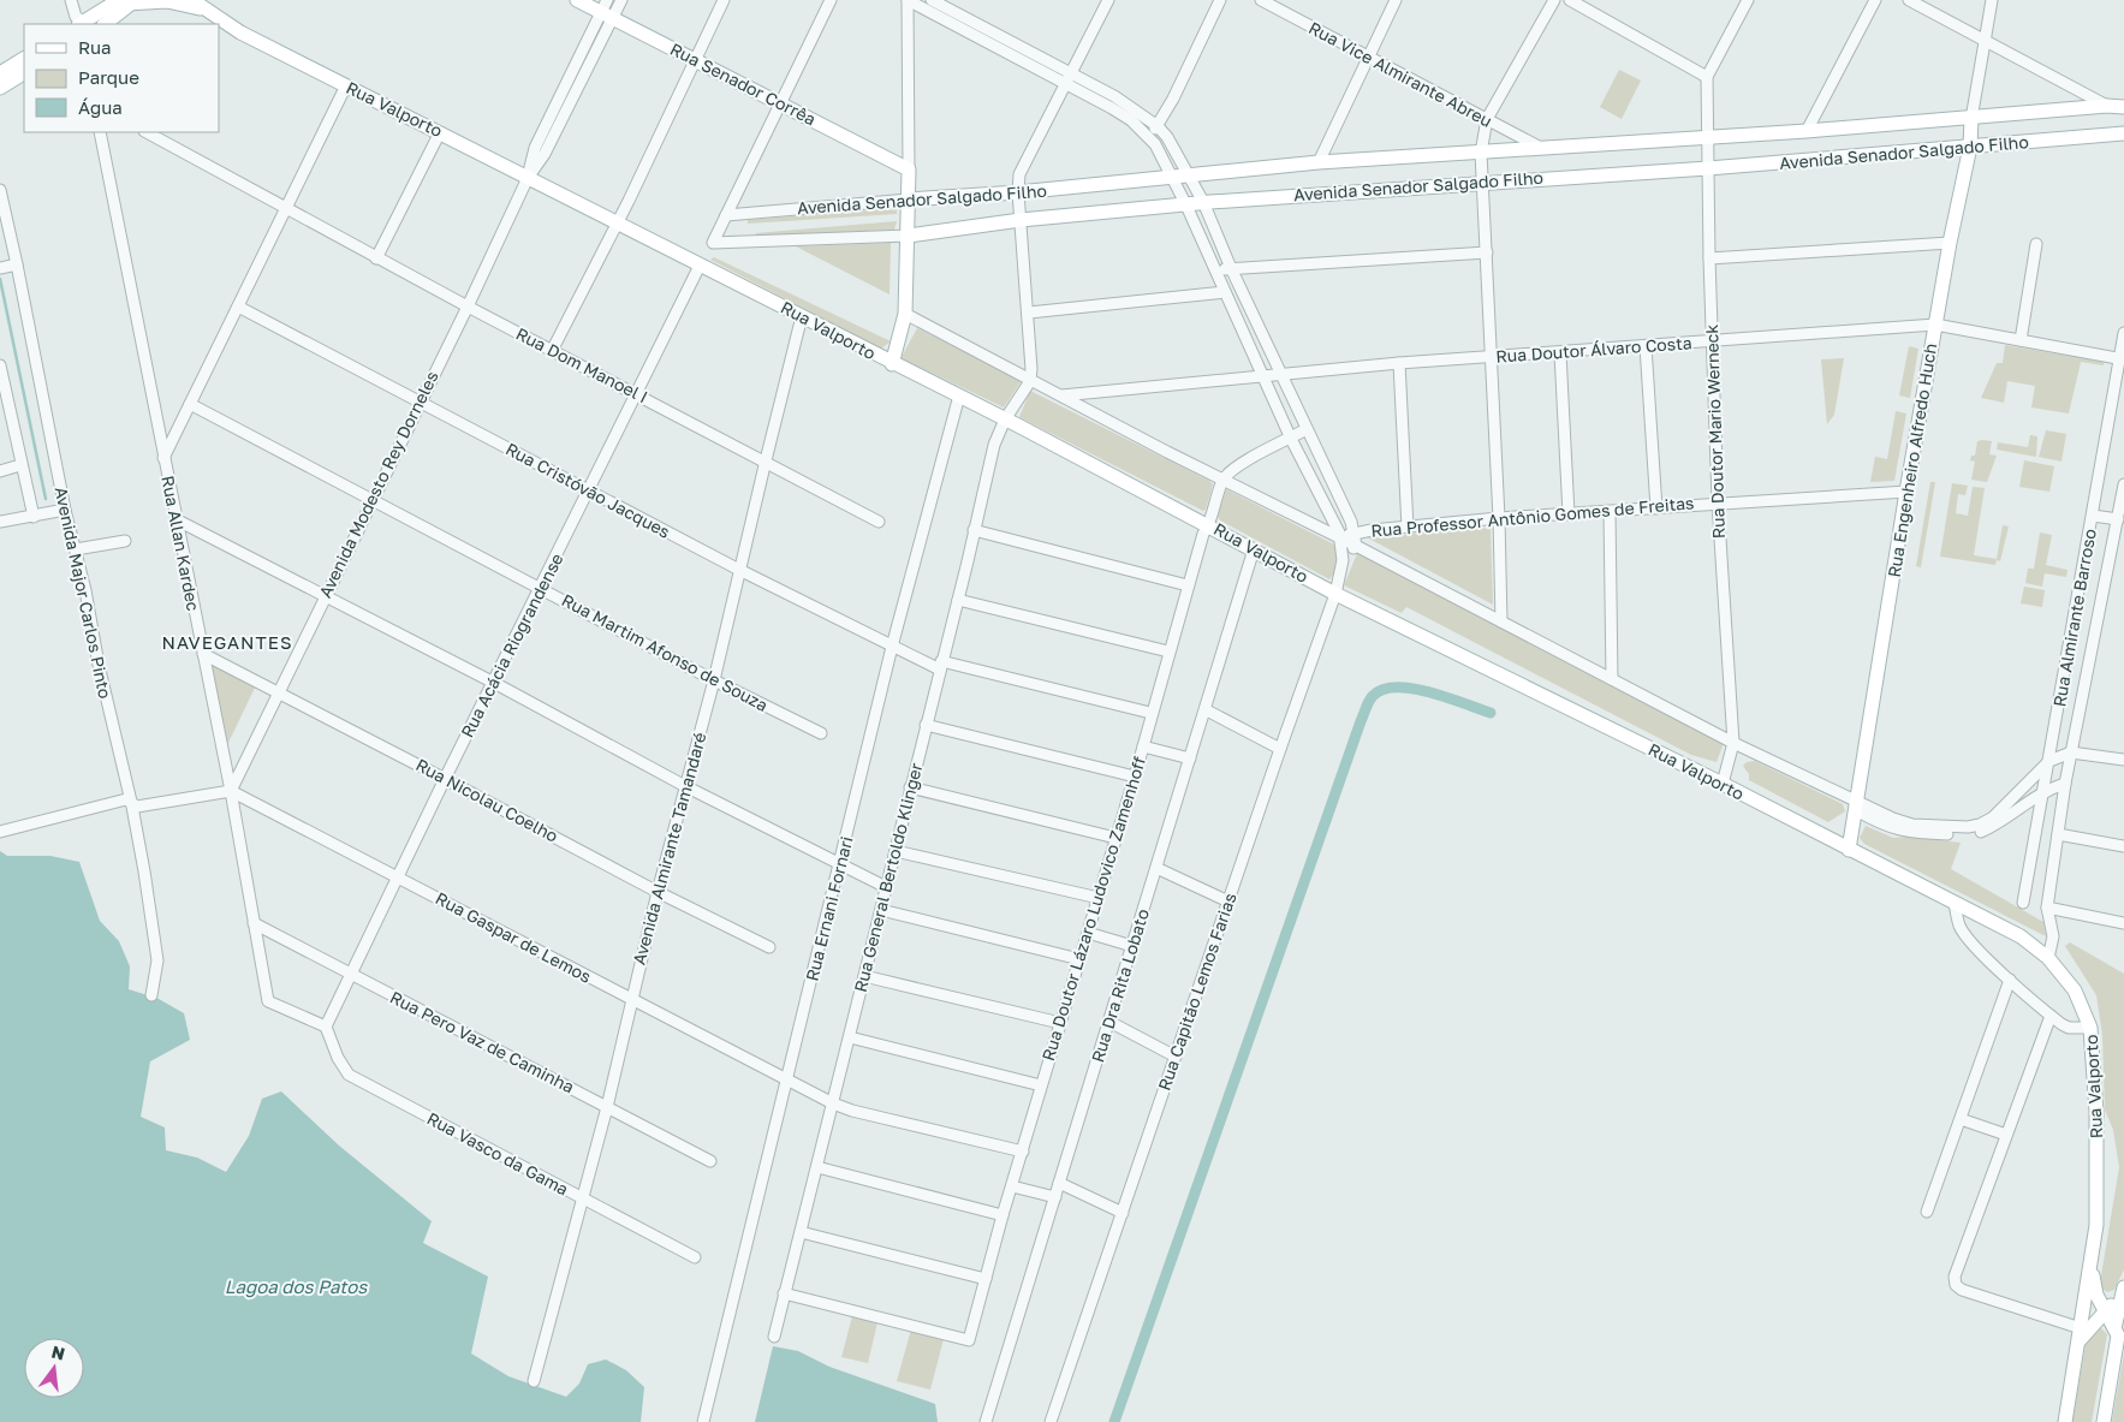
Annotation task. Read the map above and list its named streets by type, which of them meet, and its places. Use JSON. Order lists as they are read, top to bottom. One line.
{"streets":{"main road":["Rua Senador Corrêa","Rua Valporto","Avenida Senador Salgado Filho","Rua Engenheiro Alfredo Huch"],"street":["Rua Vice Almirante Abreu","Rua Doutor Álvaro Costa","Rua Dom Manoel I","Rua Doutor Mario Werneck","Avenida Modesto Rey Dorneles","Rua Cristóvão Jacques","Rua Professor Antônio Gomes de Freitas","Rua Allan Kardec","Avenida Major Carlos Pinto","Rua Almirante Barroso","Rua Acácia Riograndense","Rua Martim Afonso de Souza","Rua Nicolau Coelho","Avenida Almirante Tamandaré","Rua General Bertoldo Klinger","Rua Ernani Fornari","Rua Doutor Lázaro Ludovico Zamenhoff","Rua Gaspar de Lemos","Rua Dra Rita Lobato","Rua Capitão Lemos Farias","Rua Pero Vaz de Caminha","Rua Vasco da Gama"]},"crossings":[["Rua Vice Almirante Abreu","Avenida Senador Salgado Filho"],["Rua Senador Corrêa","Avenida Modesto Rey Dorneles"],["Rua Valporto","Rua Doutor Mario Werneck"],["Rua Valporto","Rua Engenheiro Alfredo Huch"],["Rua Valporto","Avenida Modesto Rey Dorneles"],["Rua Valporto","Rua Acácia Riograndense"],["Rua Valporto","Avenida Almirante Tamandaré"],["Rua Valporto","Rua General Bertoldo Klinger"],["Rua Valporto","Rua Ernani Fornari"],["Rua Valporto","Rua Doutor Lázaro Ludovico Zamenhoff"],["Rua Valporto","Rua Dra Rita Lobato"],["Rua Valporto","Rua Capitão Lemos Farias"],["Avenida Senador Salgado Filho","Rua Doutor Mario Werneck"],["Avenida Senador Salgado Filho","Rua Engenheiro Alfredo Huch"],["Avenida Senador Salgado Filho","Rua Capitão Lemos Farias"],["Rua Doutor Álvaro Costa","Rua Doutor Mario Werneck"],["Rua Doutor Álvaro Costa","Rua Engenheiro Alfredo Huch"],["Rua Doutor Álvaro Costa","Rua Almirante Barroso"],["Rua Doutor Álvaro Costa","Rua Capitão Lemos Farias"],["Rua Dom Manoel I","Avenida Modesto Rey Dorneles"],["Rua Dom Manoel I","Rua Acácia Riograndense"],["Rua Dom Manoel I","Avenida Almirante Tamandaré"],["Rua Doutor Mario Werneck","Rua Professor Antônio Gomes de Freitas"],["Rua Engenheiro Alfredo Huch","Rua Professor Antônio Gomes de Freitas"],["Avenida Modesto Rey Dorneles","Rua Cristóvão Jacques"],["Avenida Modesto Rey Dorneles","Rua Allan Kardec"],["Avenida Modesto Rey Dorneles","Rua Martim Afonso de Souza"],["Avenida Modesto Rey Dorneles","Rua Nicolau Coelho"],["Avenida Modesto Rey Dorneles","Rua Gaspar de Lemos"],["Rua Cristóvão Jacques","Rua Acácia Riograndense"],["Rua Cristóvão Jacques","Avenida Almirante Tamandaré"],["Rua Cristóvão Jacques","Rua General Bertoldo Klinger"],["Rua Cristóvão Jacques","Rua Ernani Fornari"],["Rua Cristóvão Jacques","Rua Doutor Lázaro Ludovico Zamenhoff"],["Rua Professor Antônio Gomes de Freitas","Rua Capitão Lemos Farias"],["Rua Allan Kardec","Rua Acácia Riograndense"],["Rua Allan Kardec","Rua Nicolau Coelho"],["Rua Allan Kardec","Rua Gaspar de Lemos"],["Rua Allan Kardec","Rua Pero Vaz de Caminha"],["Rua Allan Kardec","Rua Vasco da Gama"],["Rua Acácia Riograndense","Rua Martim Afonso de Souza"],["Rua Acácia Riograndense","Rua Nicolau Coelho"],["Rua Acácia Riograndense","Rua Gaspar de Lemos"],["Rua Acácia Riograndense","Rua Pero Vaz de Caminha"],["Rua Acácia Riograndense","Rua Vasco da Gama"],["Rua Martim Afonso de Souza","Avenida Almirante Tamandaré"],["Rua Nicolau Coelho","Avenida Almirante Tamandaré"],["Avenida Almirante Tamandaré","Rua Gaspar de Lemos"],["Avenida Almirante Tamandaré","Rua Pero Vaz de Caminha"],["Avenida Almirante Tamandaré","Rua Vasco da Gama"],["Rua General Bertoldo Klinger","Rua Doutor Lázaro Ludovico Zamenhoff"],["Rua General Bertoldo Klinger","Rua Gaspar de Lemos"],["Rua Ernani Fornari","Rua Gaspar de Lemos"],["Rua Doutor Lázaro Ludovico Zamenhoff","Rua Gaspar de Lemos"]],"districts":["NAVEGANTES"],"water":["Lagoa dos Patos"],"legend":["Rua","Parque","Água"],"north":"top"}
